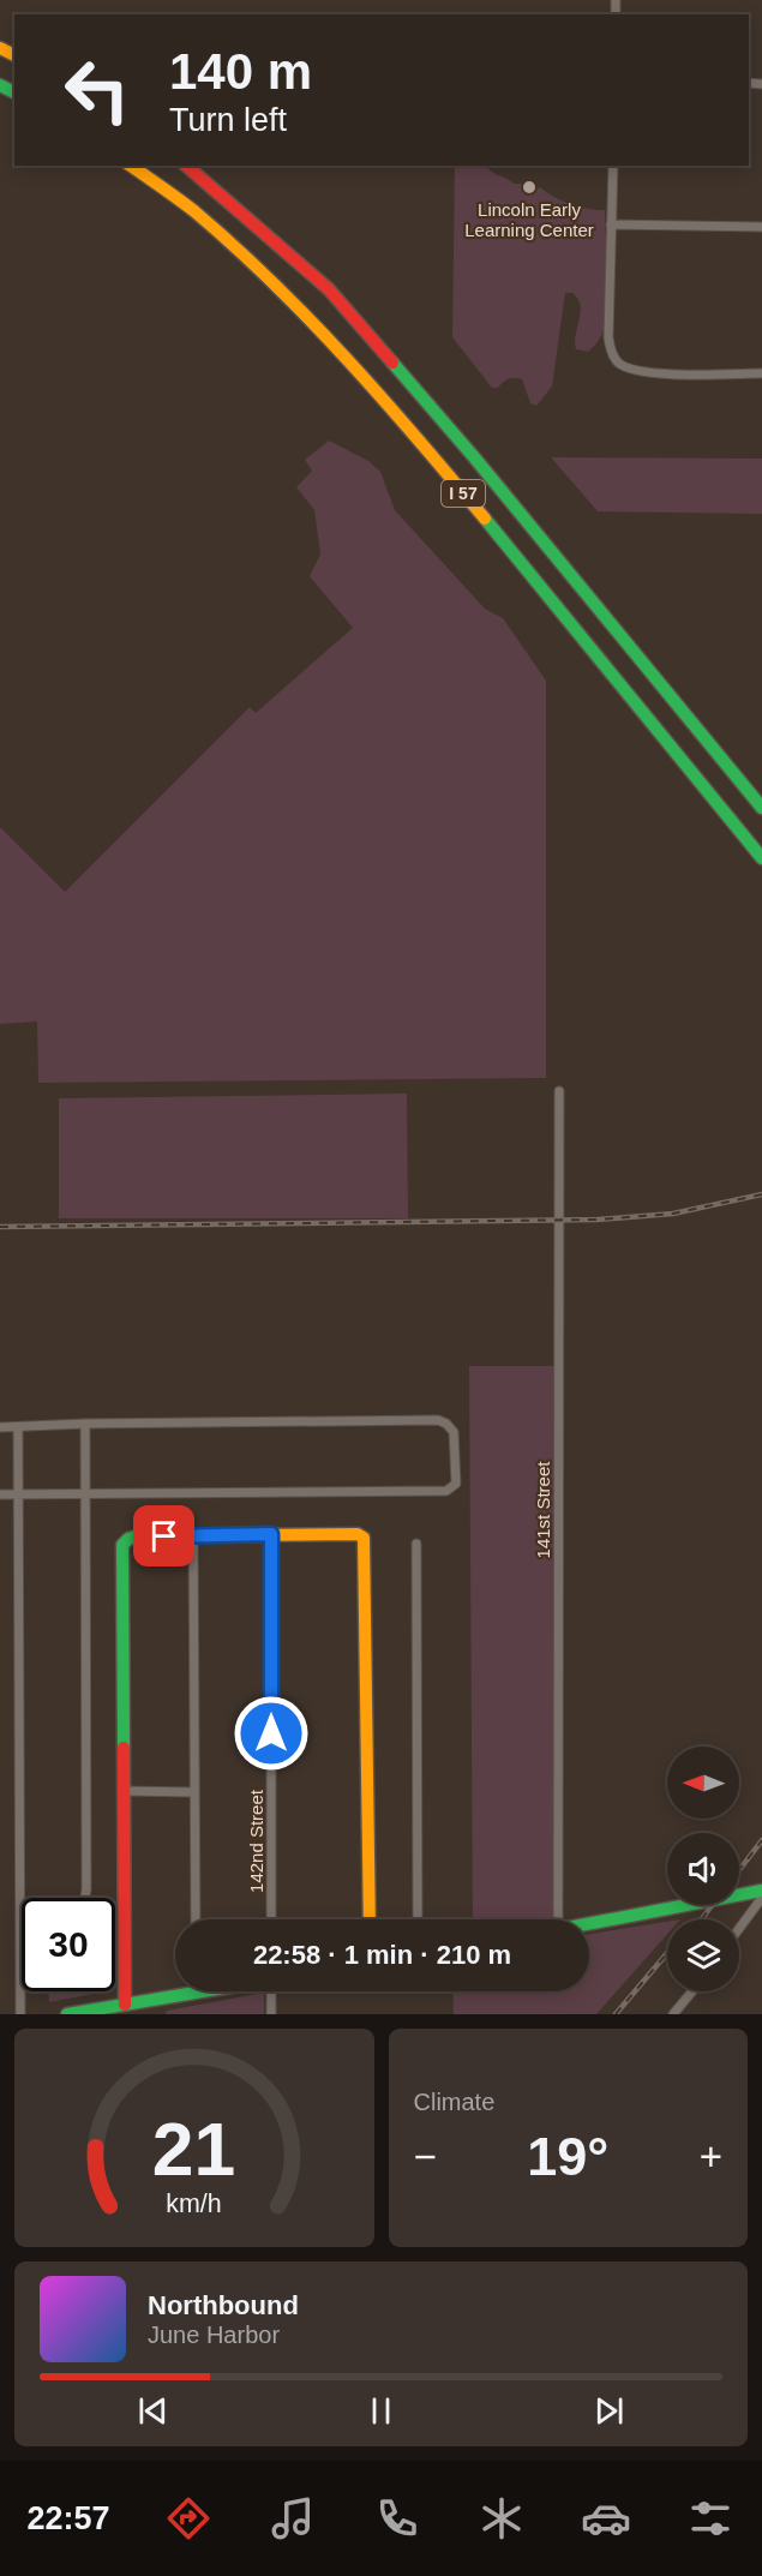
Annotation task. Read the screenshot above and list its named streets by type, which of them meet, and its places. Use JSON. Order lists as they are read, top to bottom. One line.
{"streets":{"main road":["I 57"],"street":["141st Street","142nd Street"]},"places":["Lincoln Early Learning Center"],"north":"left","page":{"turn":["140 m","Turn left"],"limit":"30","trip":"22:58 · 1 min · 210 m","tile":"Climate","heat":["−","19°","+"],"song":["Northbound","June Harbor"],"tabs":"22:57","gauge":["21","km/h"]}}
